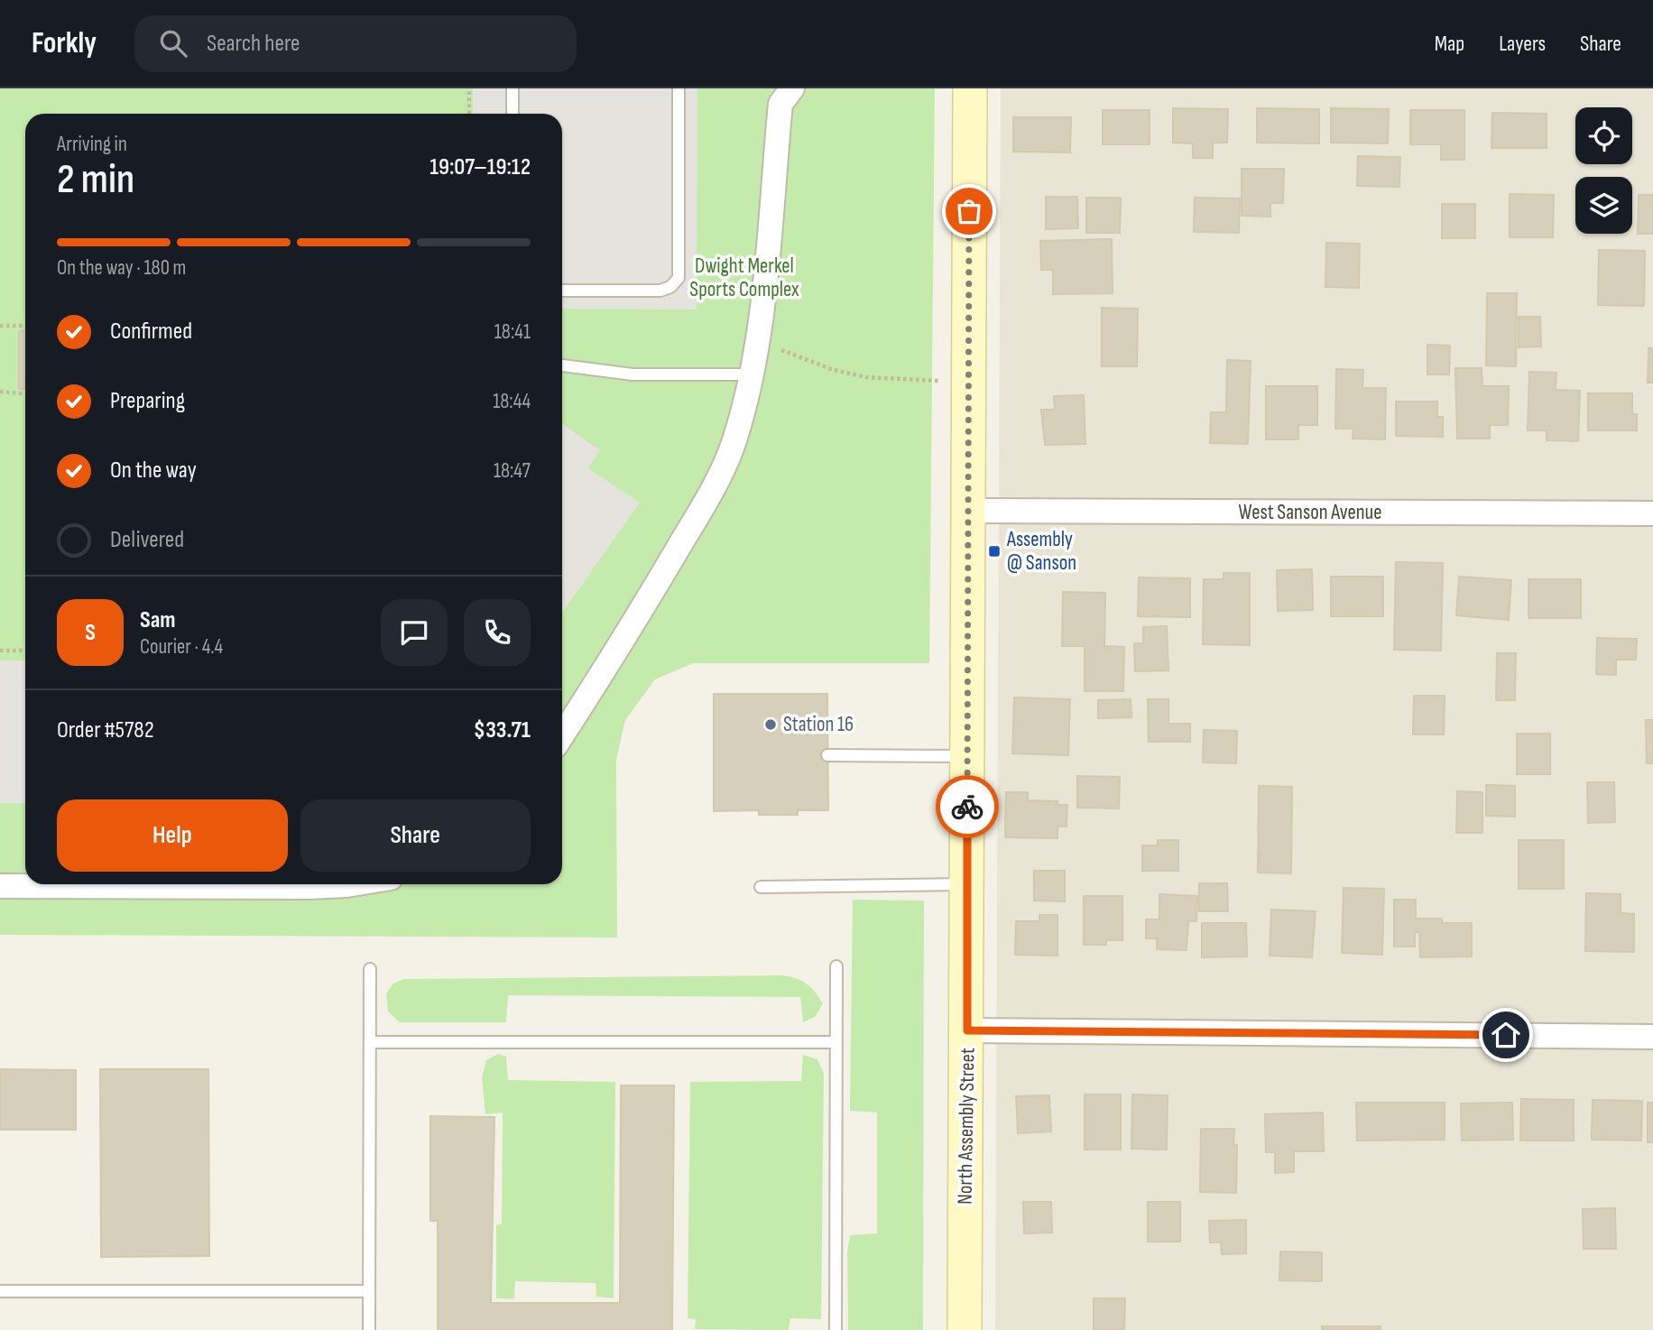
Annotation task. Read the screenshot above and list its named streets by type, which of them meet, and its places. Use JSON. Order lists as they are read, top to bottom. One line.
{"streets":{"main road":["North Assembly Street"],"street":["West Sanson Avenue"]},"crossings":[["West Sanson Avenue","North Assembly Street"]],"parks":["Dwight Merkel Sports Complex"],"places":{"transit":["Assembly @ Sanson"],"other":["Station 16"]},"page":{"header":"Forkly","search":"Search here","nav":["Map","Layers","Share"],"heading":["2 min","Arriving in","19:07–19:12"],"panel":["Sam","Courier · 4.4","Order #5782","$33.71"],"bar":"On the way · 180 m","list":[["Confirmed","18:41"],["Preparing","18:44"],["On the way","18:47"],"Delivered"],"round":"S","buttons":["Help","Share"]}}
